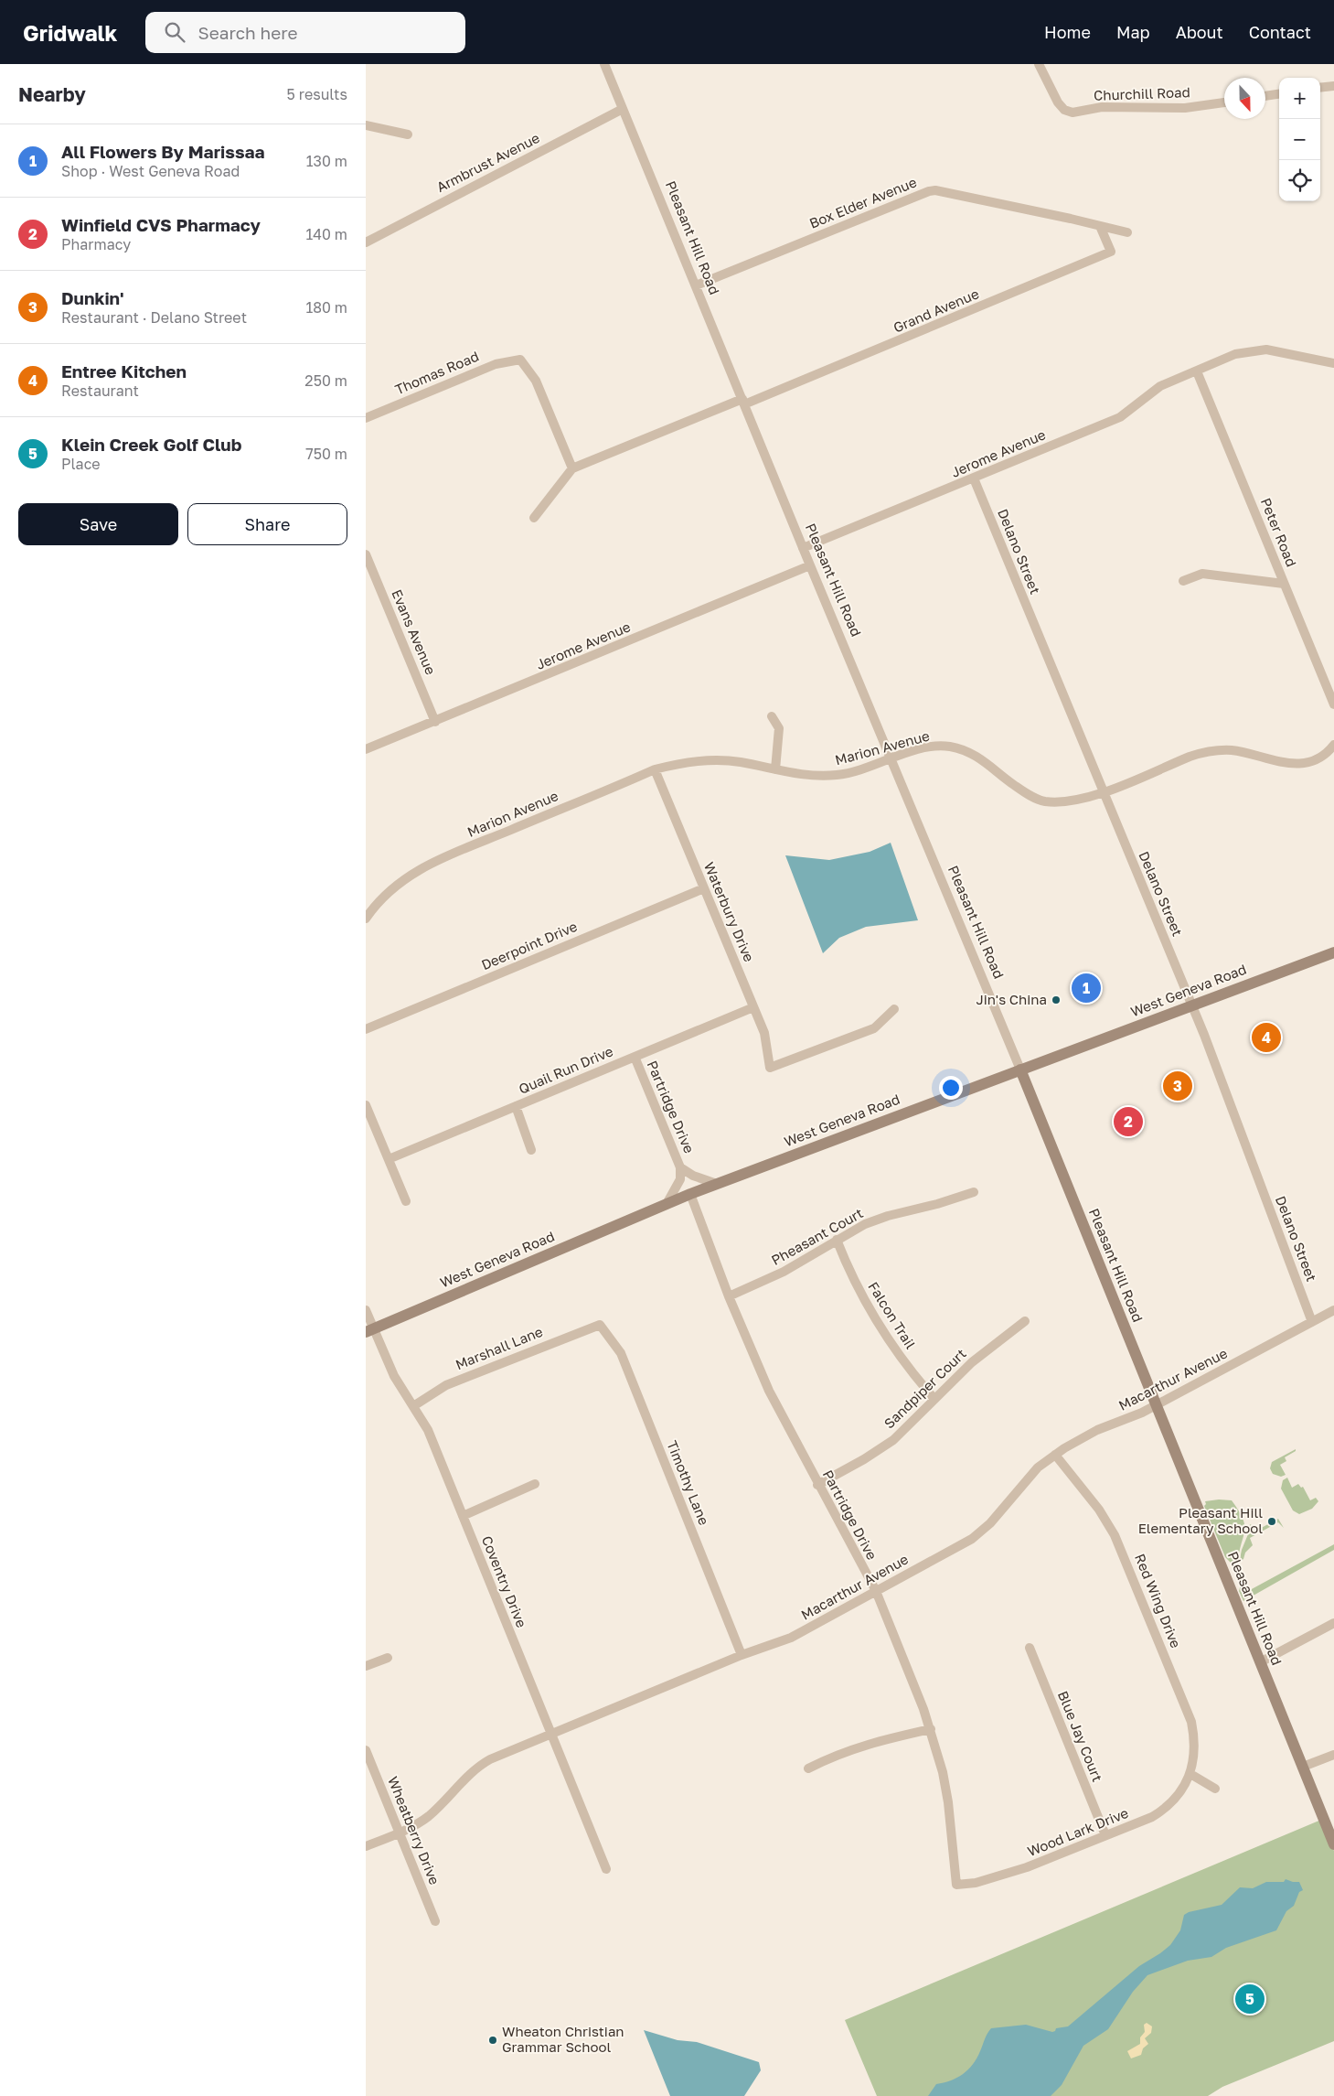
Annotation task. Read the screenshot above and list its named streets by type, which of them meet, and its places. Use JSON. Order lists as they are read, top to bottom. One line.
{"streets":{"main road":["Pleasant Hill Road","West Geneva Road"],"street":["Churchill Road","Armbrust Avenue","Box Elder Avenue","Grand Avenue","Thomas Road","Jerome Avenue","Peter Road","Delano Street","Evans Avenue","Marion Avenue","Waterbury Drive","Deerpoint Drive","Quail Run Drive","Partridge Drive","Pheasant Court","Falcon Trail","Marshall Lane","Macarthur Avenue","Sandpiper Court","Timothy Lane","Coventry Drive","Red Wing Drive","Blue Jay Court","Wheatberry Drive","Wood Lark Drive"]},"crossings":[["Armbrust Avenue","Pleasant Hill Road"],["Box Elder Avenue","Pleasant Hill Road"],["Box Elder Avenue","Grand Avenue"],["Pleasant Hill Road","Grand Avenue"],["Pleasant Hill Road","Jerome Avenue"],["Pleasant Hill Road","Marion Avenue"],["Pleasant Hill Road","West Geneva Road"],["Pleasant Hill Road","Macarthur Avenue"],["Grand Avenue","Thomas Road"],["Jerome Avenue","Peter Road"],["Jerome Avenue","Delano Street"],["Jerome Avenue","Evans Avenue"],["Delano Street","Marion Avenue"],["Delano Street","West Geneva Road"],["Delano Street","Macarthur Avenue"],["Marion Avenue","Waterbury Drive"],["Waterbury Drive","Deerpoint Drive"],["Waterbury Drive","Quail Run Drive"],["West Geneva Road","Partridge Drive"],["West Geneva Road","Coventry Drive"],["Quail Run Drive","Partridge Drive"],["Partridge Drive","Pheasant Court"],["Partridge Drive","Macarthur Avenue"],["Partridge Drive","Sandpiper Court"],["Partridge Drive","Wood Lark Drive"],["Pheasant Court","Falcon Trail"],["Falcon Trail","Sandpiper Court"],["Marshall Lane","Timothy Lane"],["Marshall Lane","Coventry Drive"],["Macarthur Avenue","Timothy Lane"],["Macarthur Avenue","Coventry Drive"],["Macarthur Avenue","Red Wing Drive"],["Macarthur Avenue","Wheatberry Drive"],["Red Wing Drive","Wood Lark Drive"],["Blue Jay Court","Wood Lark Drive"]],"places":["Jin's China","Pleasant Hill Elementary School","Wheaton Christian Grammar School"],"north":"bottom","page":{"header":"Gridwalk","search":"Search here","nav":["Home","Map","About","Contact"],"heading":["Nearby","5 results"],"map_buttons":["+","−"],"list":[{"mark":"1","name":"All Flowers By Marissaa","note":"Shop · West Geneva Road","value":"130 m"},{"mark":"2","name":"Winfield CVS Pharmacy","note":"Pharmacy","value":"140 m"},{"mark":"3","name":"Dunkin'","note":"Restaurant · Delano Street","value":"180 m"},{"mark":"4","name":"Entree Kitchen","note":"Restaurant","value":"250 m"},{"mark":"5","name":"Klein Creek Golf Club","note":"Place","value":"750 m"}],"buttons":["Save","Share"],"pins":["1","4","3","2","5"]}}
